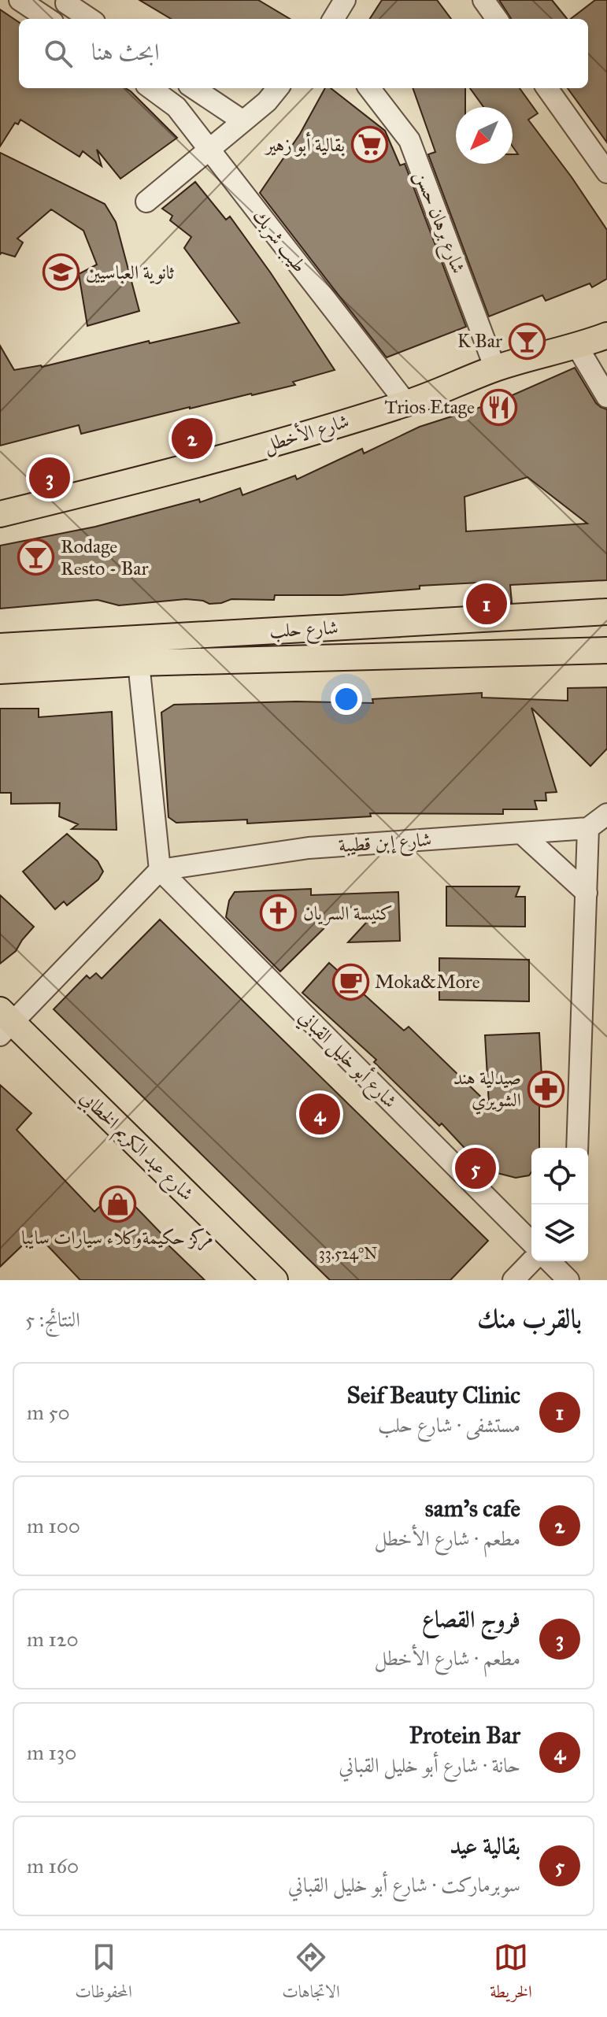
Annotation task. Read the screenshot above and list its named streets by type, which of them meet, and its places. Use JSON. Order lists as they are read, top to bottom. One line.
{"streets":{"main road":["شارع الأخطل","شارع حلب","شارع عبد الكريم الخطابي"],"street":["شارع برهان حسن","طيب شربك","شارع إبن قطيبة","شارع أبو خليل القباني"]},"crossings":[["شارع برهان حسن","شارع الأخطل"],["طيب شربك","شارع الأخطل"],["شارع إبن قطيبة","شارع أبو خليل القباني"]],"places":{"supermarket":["بقالية أبو زهير"],"school or university":["ثانوية العباسيين"],"bar":["K Bar","Rodage Resto - Bar"],"restaurant":["Trios Etage"],"church":["كنيسة السريان"],"cafe":["Moka&More"],"pharmacy":["صيدلية هند الشويري"],"shop":["مركز حكيمةوكلاء سيارات سايبا"]},"north":"bottom left","page":{"search":"ابحث هنا","pins":["2","3","1","4","5"],"heading":["بالقرب منك","النتائج: 5"],"list":[{"mark":"1","name":"Seif Beauty Clinic","note":"مستشفى · شارع حلب","value":"50 m"},{"mark":"2","name":"sam's cafe","note":"مطعم · شارع الأخطل","value":"100 m"},{"mark":"3","name":"فروج القصاع","note":"مطعم · شارع الأخطل","value":"120 m"},{"mark":"4","name":"Protein Bar","note":"حانة · شارع أبو خليل القباني","value":"130 m"},{"mark":"5","name":"بقالية عيد","note":"سوبرماركت · شارع أبو خليل القباني","value":"160 m"}],"nav":["الخريطة","الاتجاهات","المحفوظات"]},"coordinates":["33.524°N"]}
